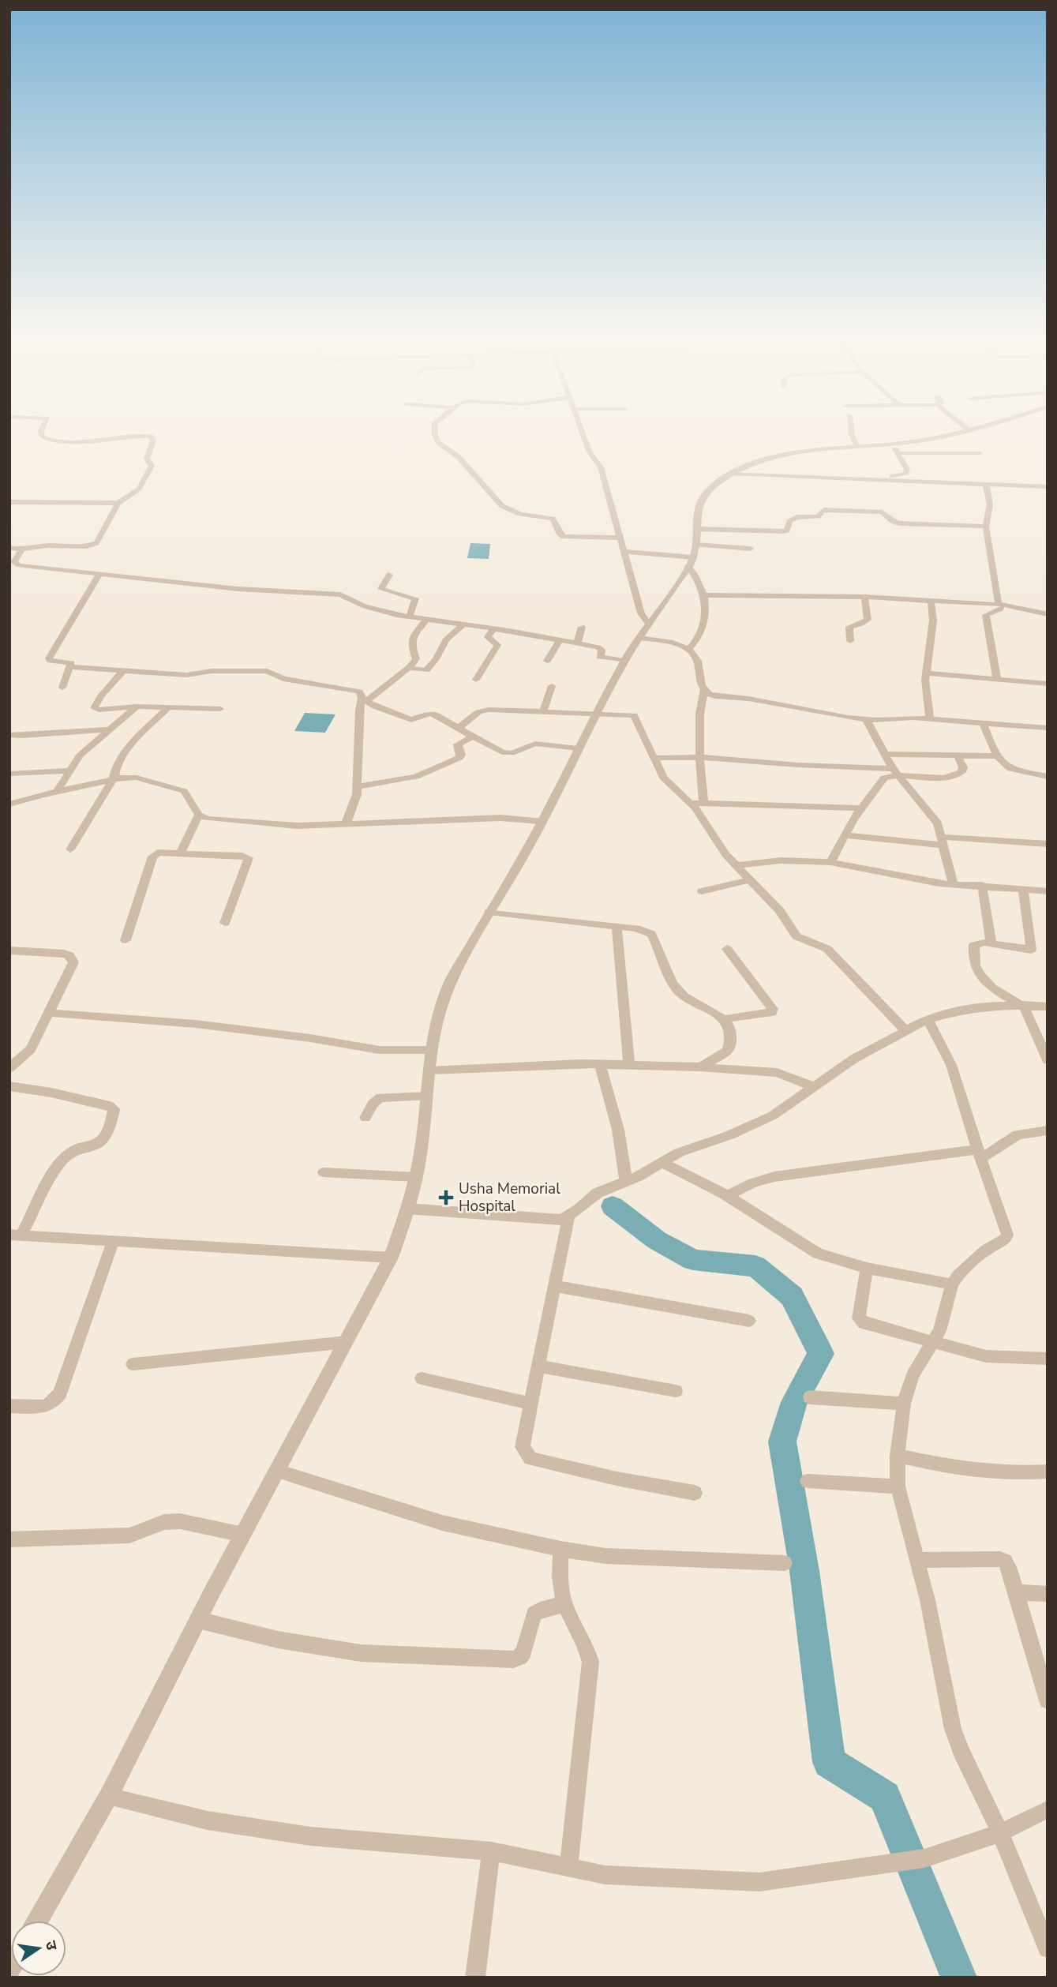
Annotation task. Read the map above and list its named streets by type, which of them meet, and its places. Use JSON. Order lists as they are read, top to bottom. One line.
{"places":{"health":["Usha Memorial Hospital"]},"north":"right"}
